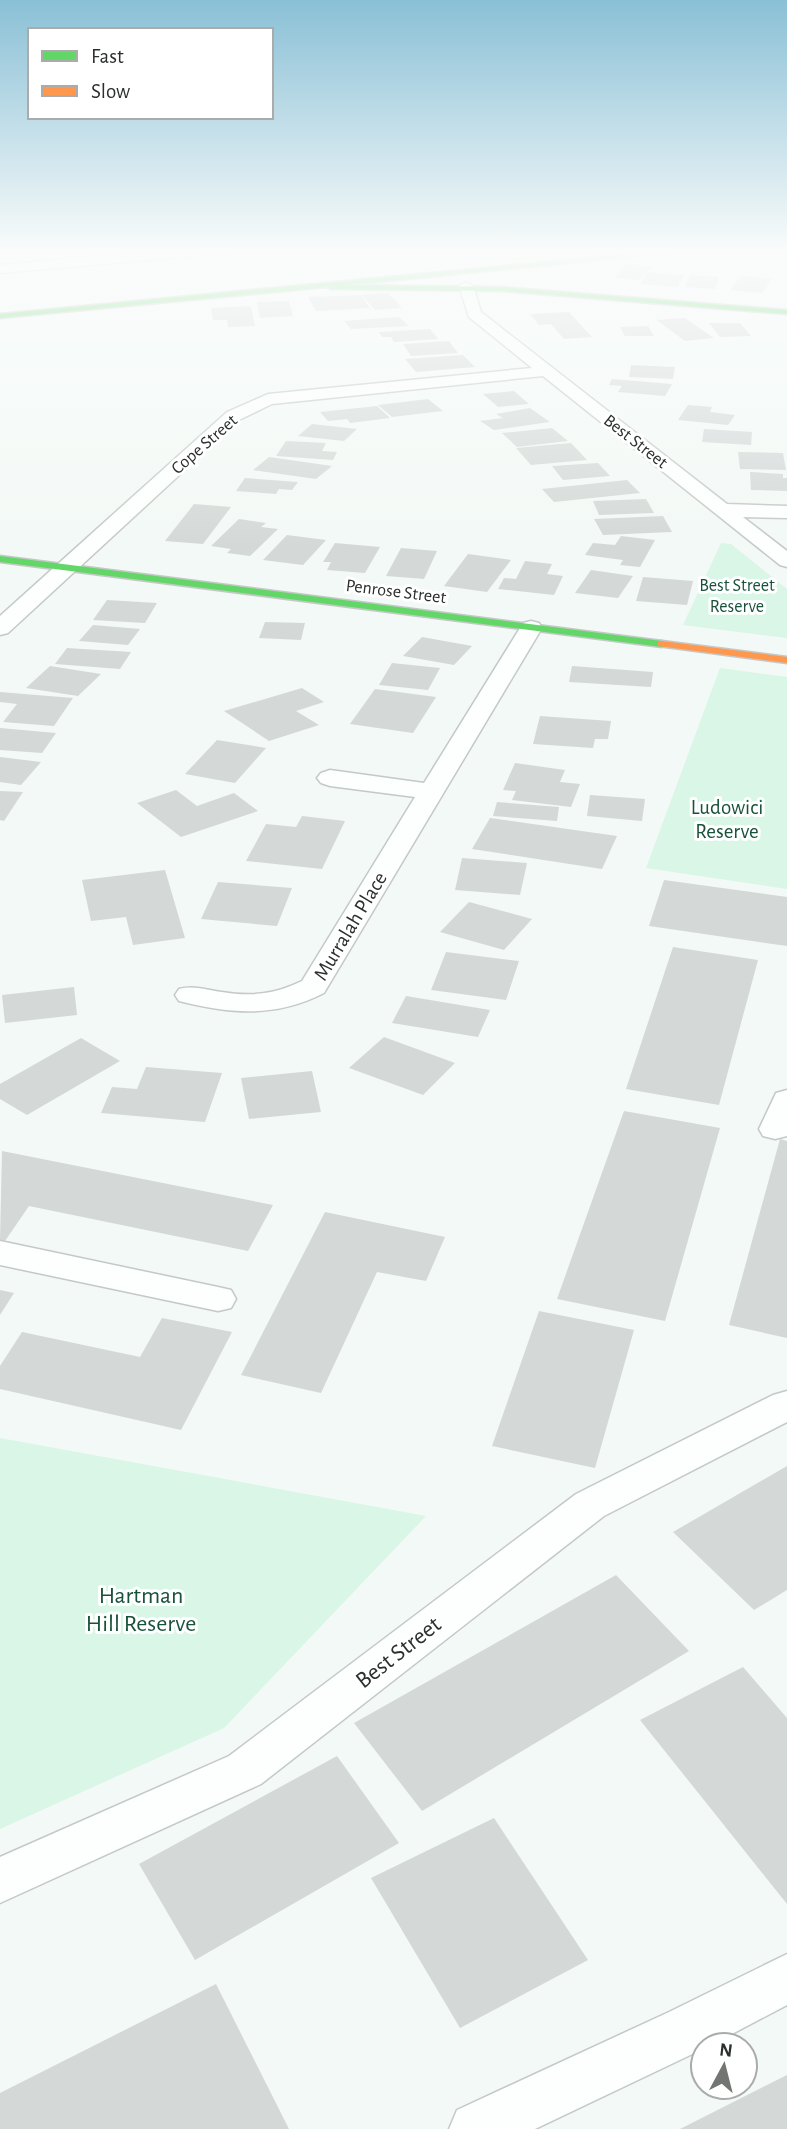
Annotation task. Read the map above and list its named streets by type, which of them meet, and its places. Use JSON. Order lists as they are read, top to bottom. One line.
{"streets":{"main road":["Penrose Street"],"street":["Best Street","Cope Street","Murralah Place"]},"crossings":[["Best Street","Cope Street"],["Cope Street","Penrose Street"],["Penrose Street","Murralah Place"]],"parks":["Best Street Reserve","Ludowici Reserve","Hartman Hill Reserve"],"legend":["Fast","Slow"],"north":"top"}
